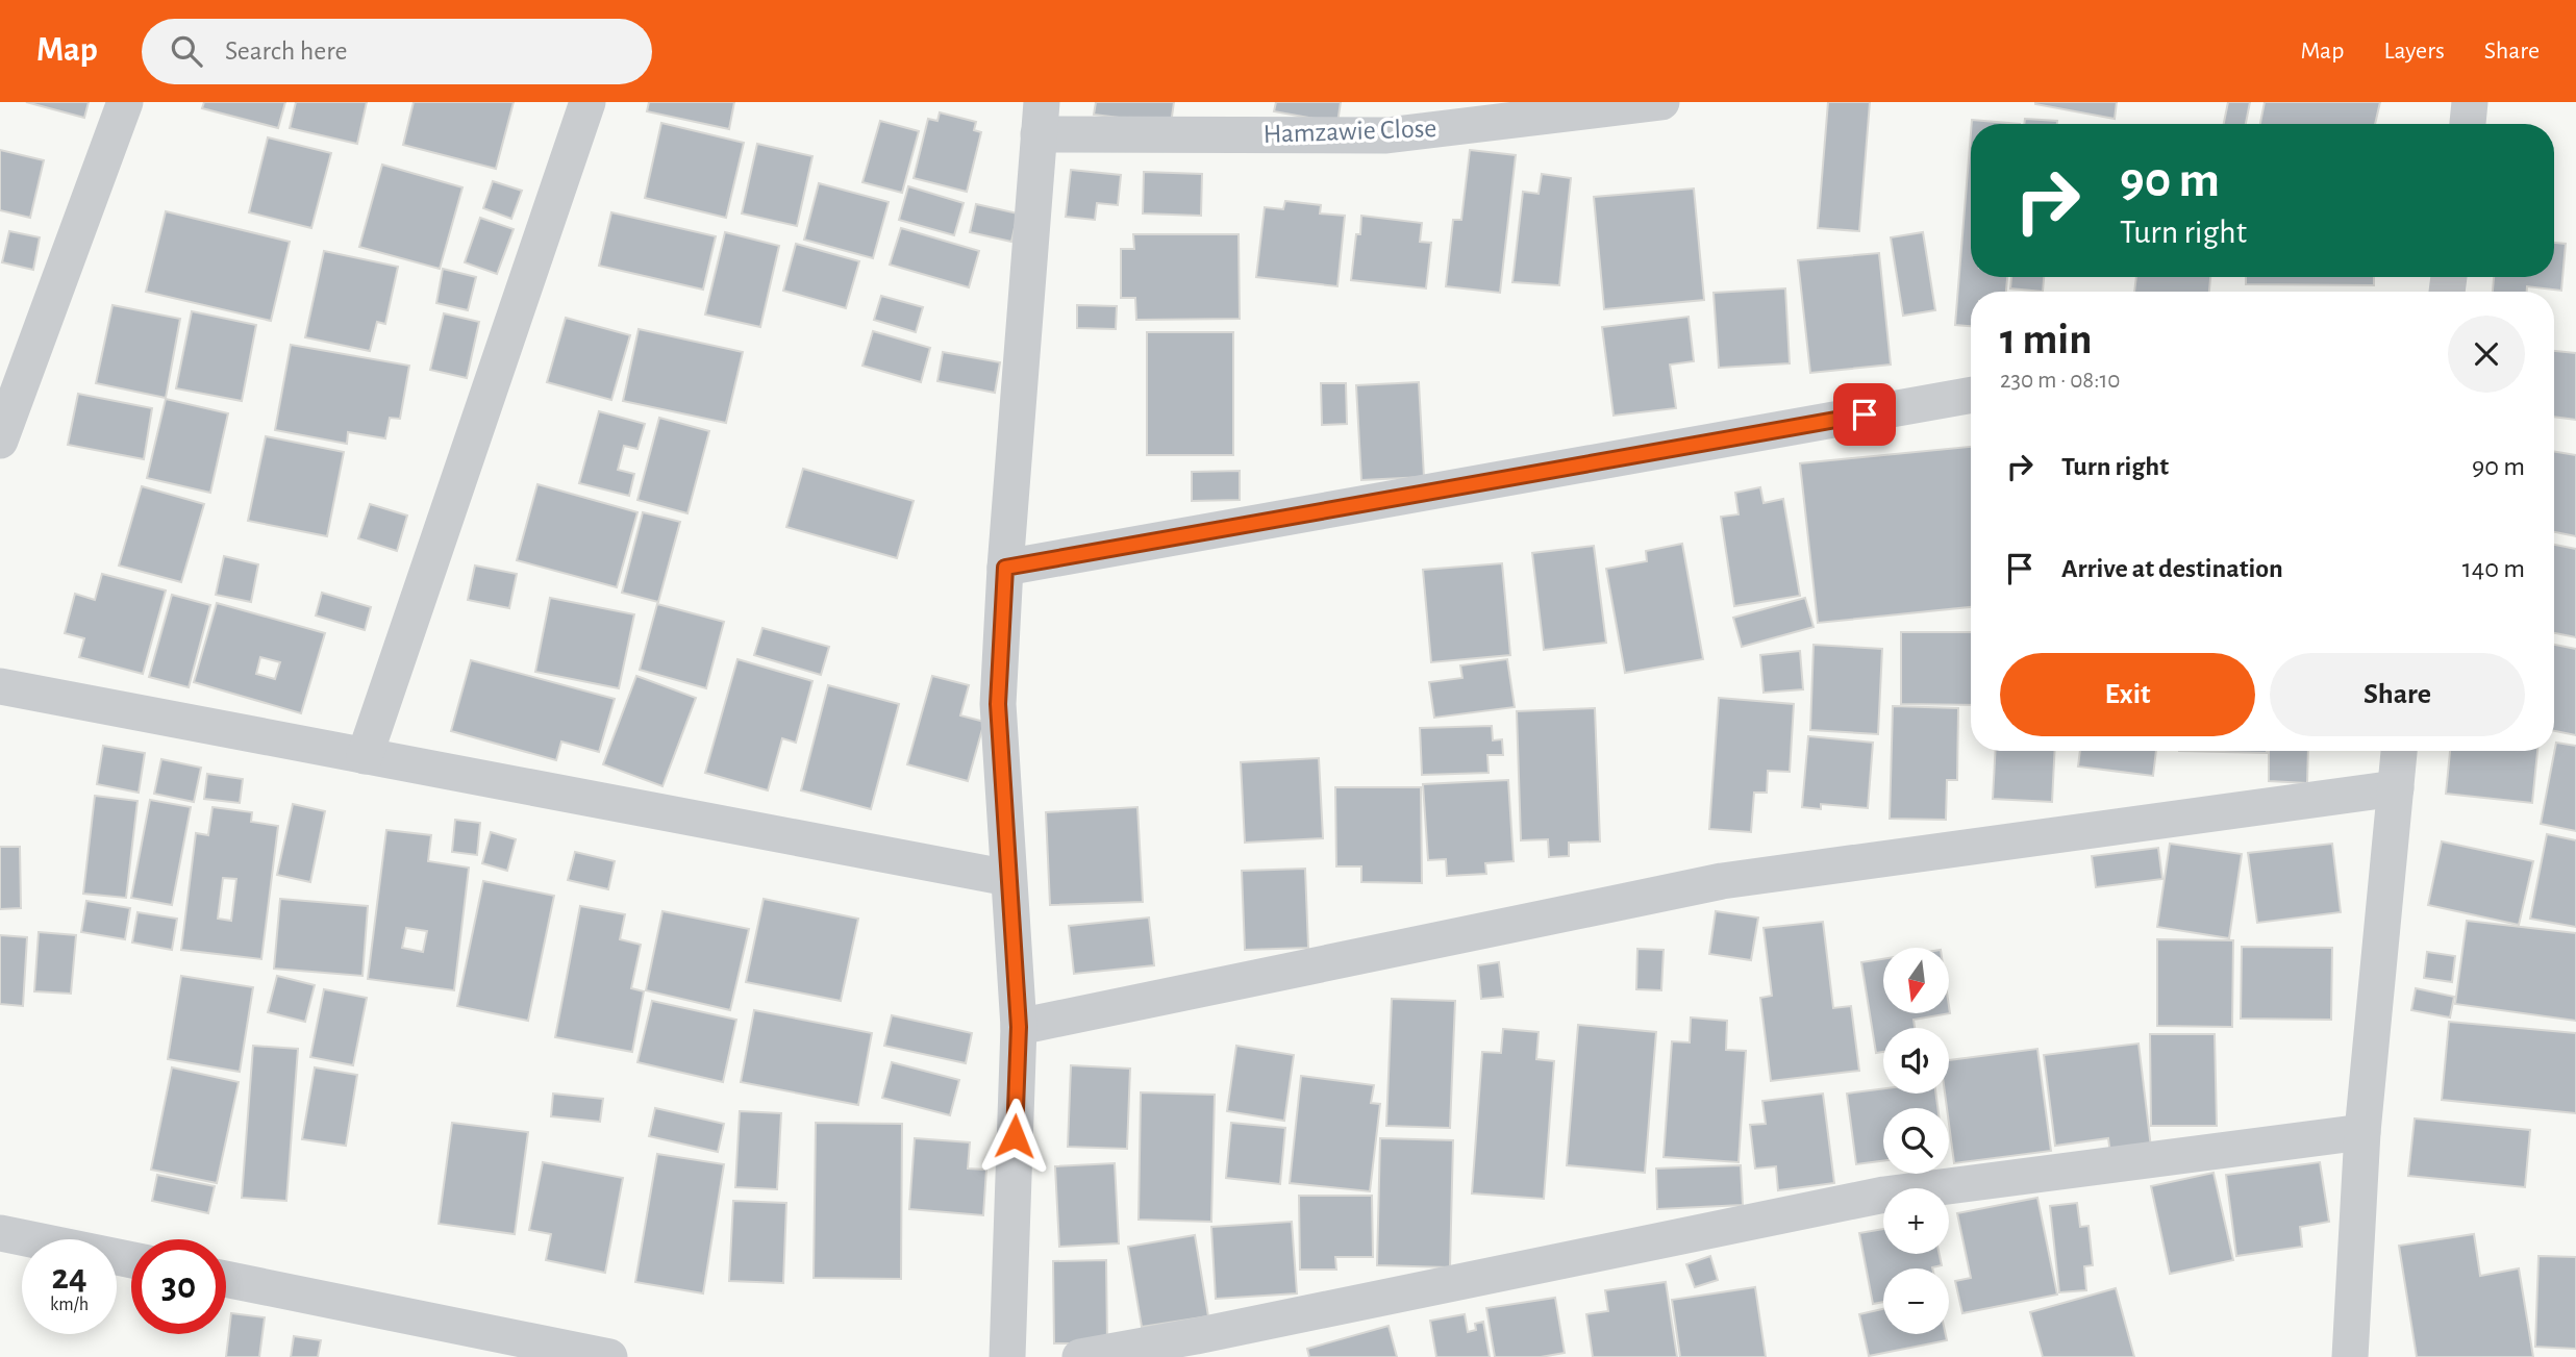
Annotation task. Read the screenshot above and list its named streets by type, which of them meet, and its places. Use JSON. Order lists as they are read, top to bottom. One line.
{"streets":{"street":["Hamzawie Close"]},"north":"bottom","page":{"header":"Map","search":"Search here","nav":["Map","Layers","Share"],"turn":["90 m","Turn right"],"heading":["1 min","230 m · 08:10"],"list":[{"name":"Turn right","value":"90 m"},{"name":"Arrive at destination","value":"140 m"}],"buttons":["Exit","Share"],"map_buttons":["+","−"],"speed":"24 km/h","limit":"30"}}
